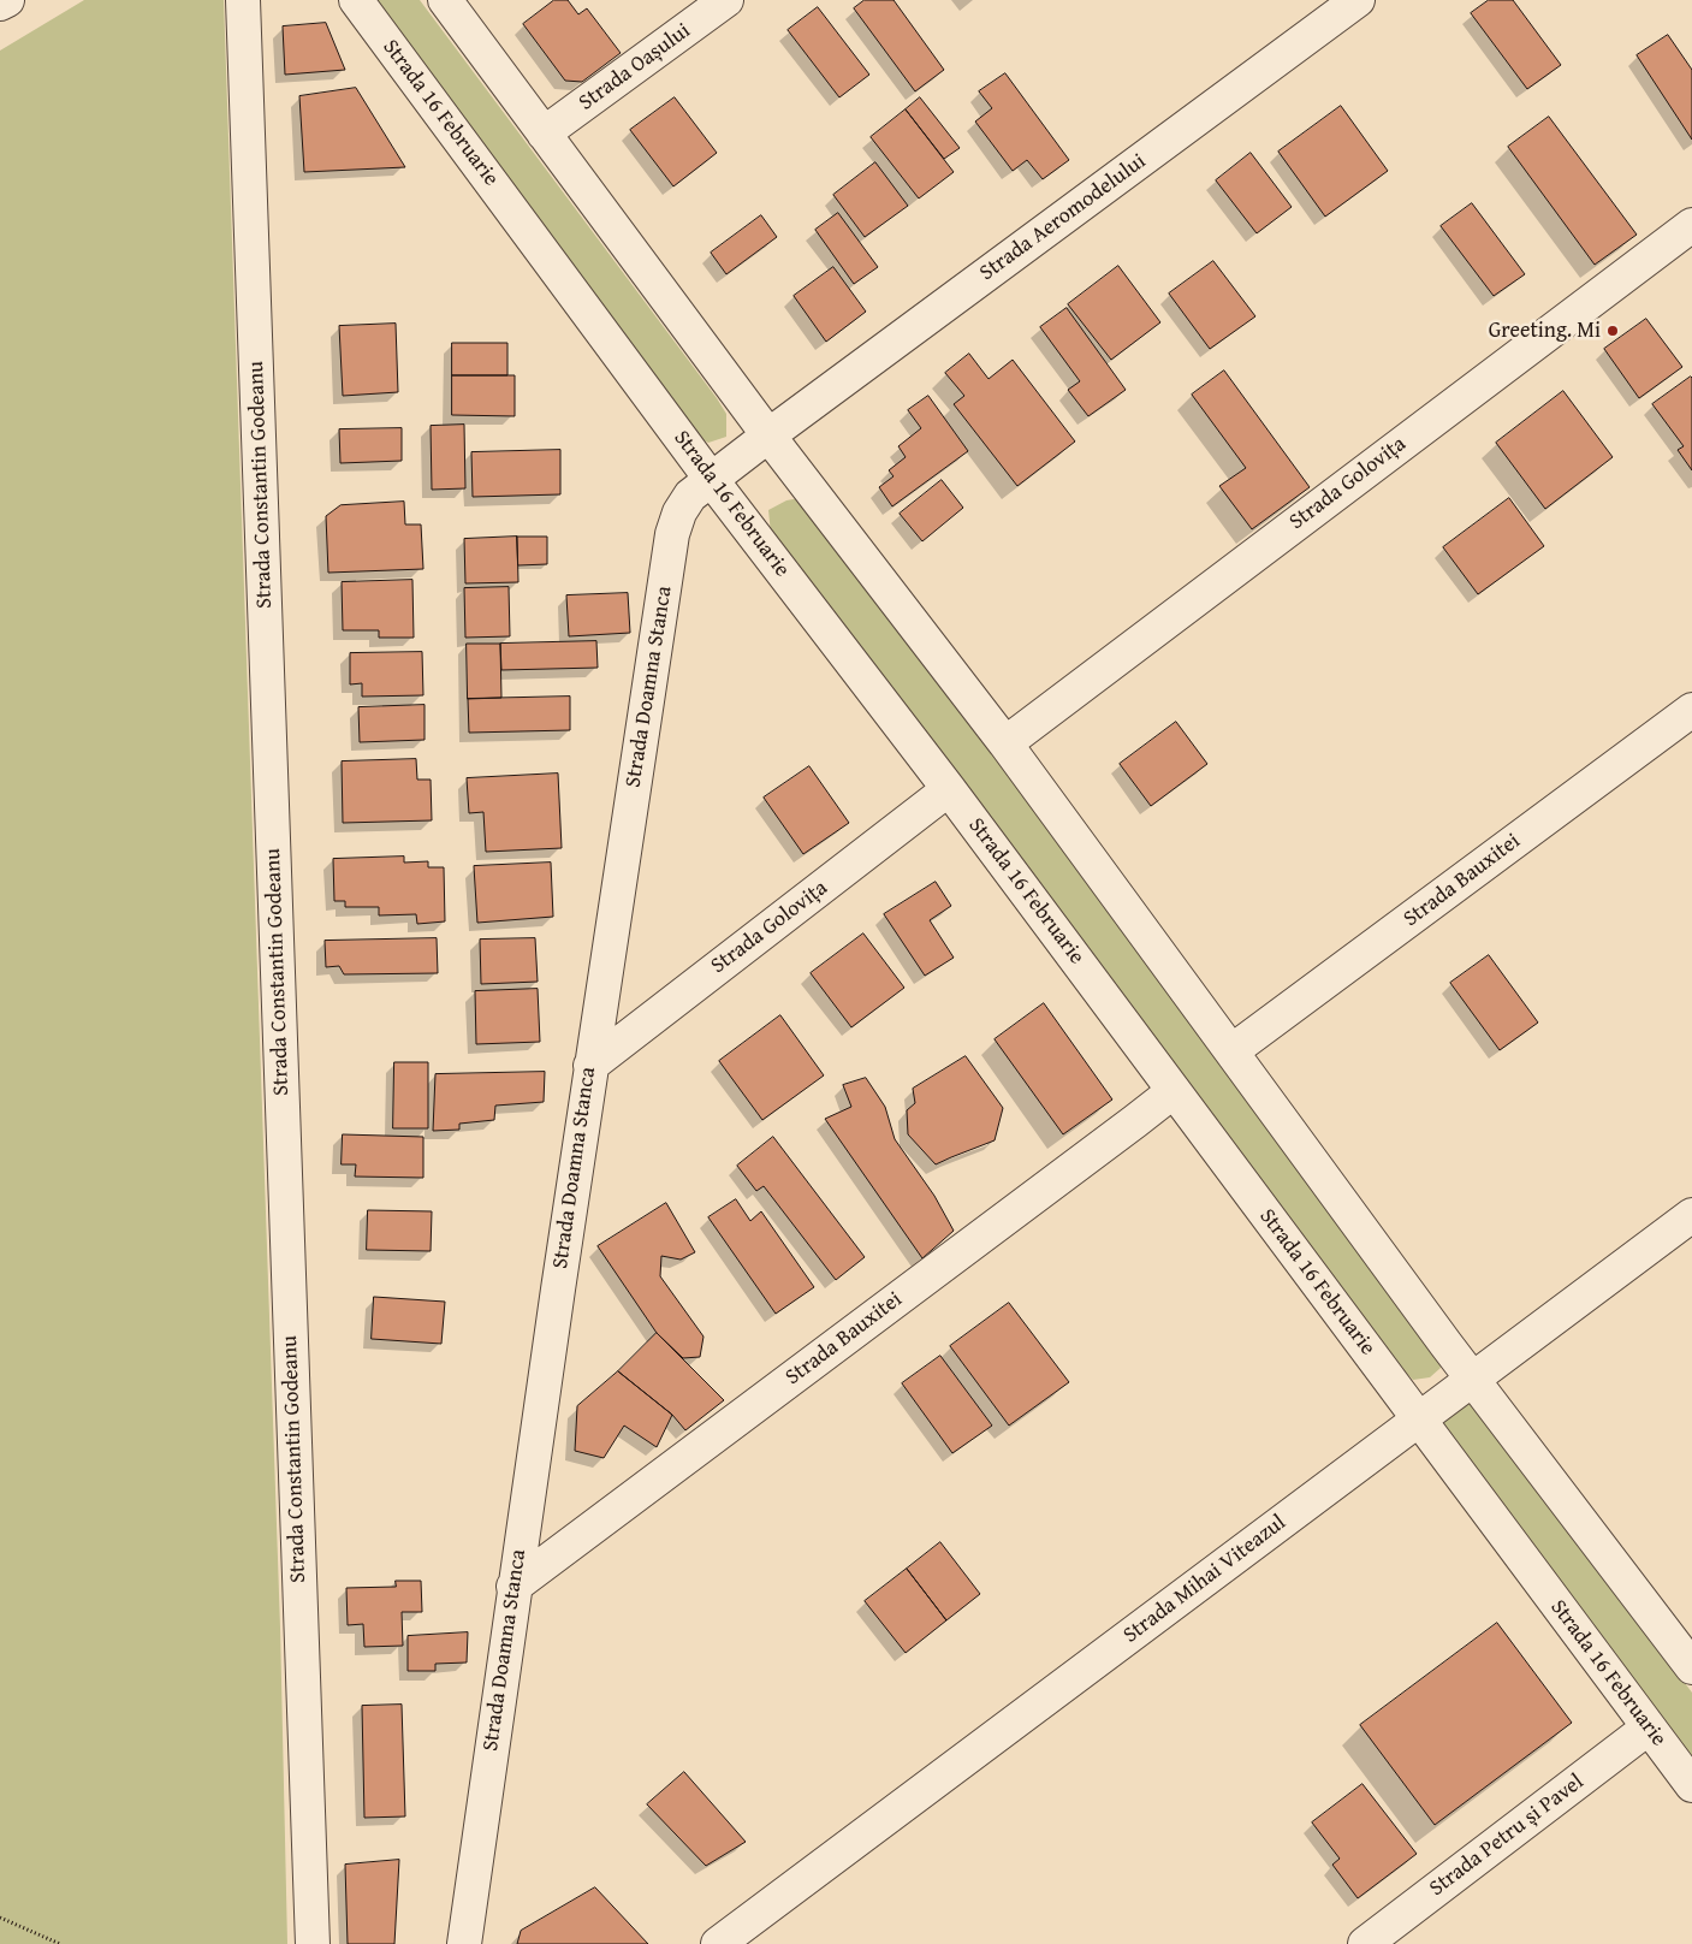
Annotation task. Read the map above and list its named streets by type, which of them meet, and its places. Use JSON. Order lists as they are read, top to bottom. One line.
{"streets":{"street":["Strada Oașului","Strada 16 Februarie","Strada Aeromodelului","Strada Golovița","Strada Constantin Godeanu","Strada Doamna Stanca","Strada Bauxitei","Strada Mihai Viteazul","Strada Petru și Pavel"]},"crossings":[["Strada 16 Februarie","Strada Golovița"],["Strada 16 Februarie","Strada Doamna Stanca"],["Strada 16 Februarie","Strada Bauxitei"],["Strada 16 Februarie","Strada Mihai Viteazul"],["Strada 16 Februarie","Strada Petru și Pavel"],["Strada Aeromodelului","Strada Doamna Stanca"],["Strada Golovița","Strada Doamna Stanca"],["Strada Doamna Stanca","Strada Bauxitei"]],"places":["Greeting. Mi"]}
